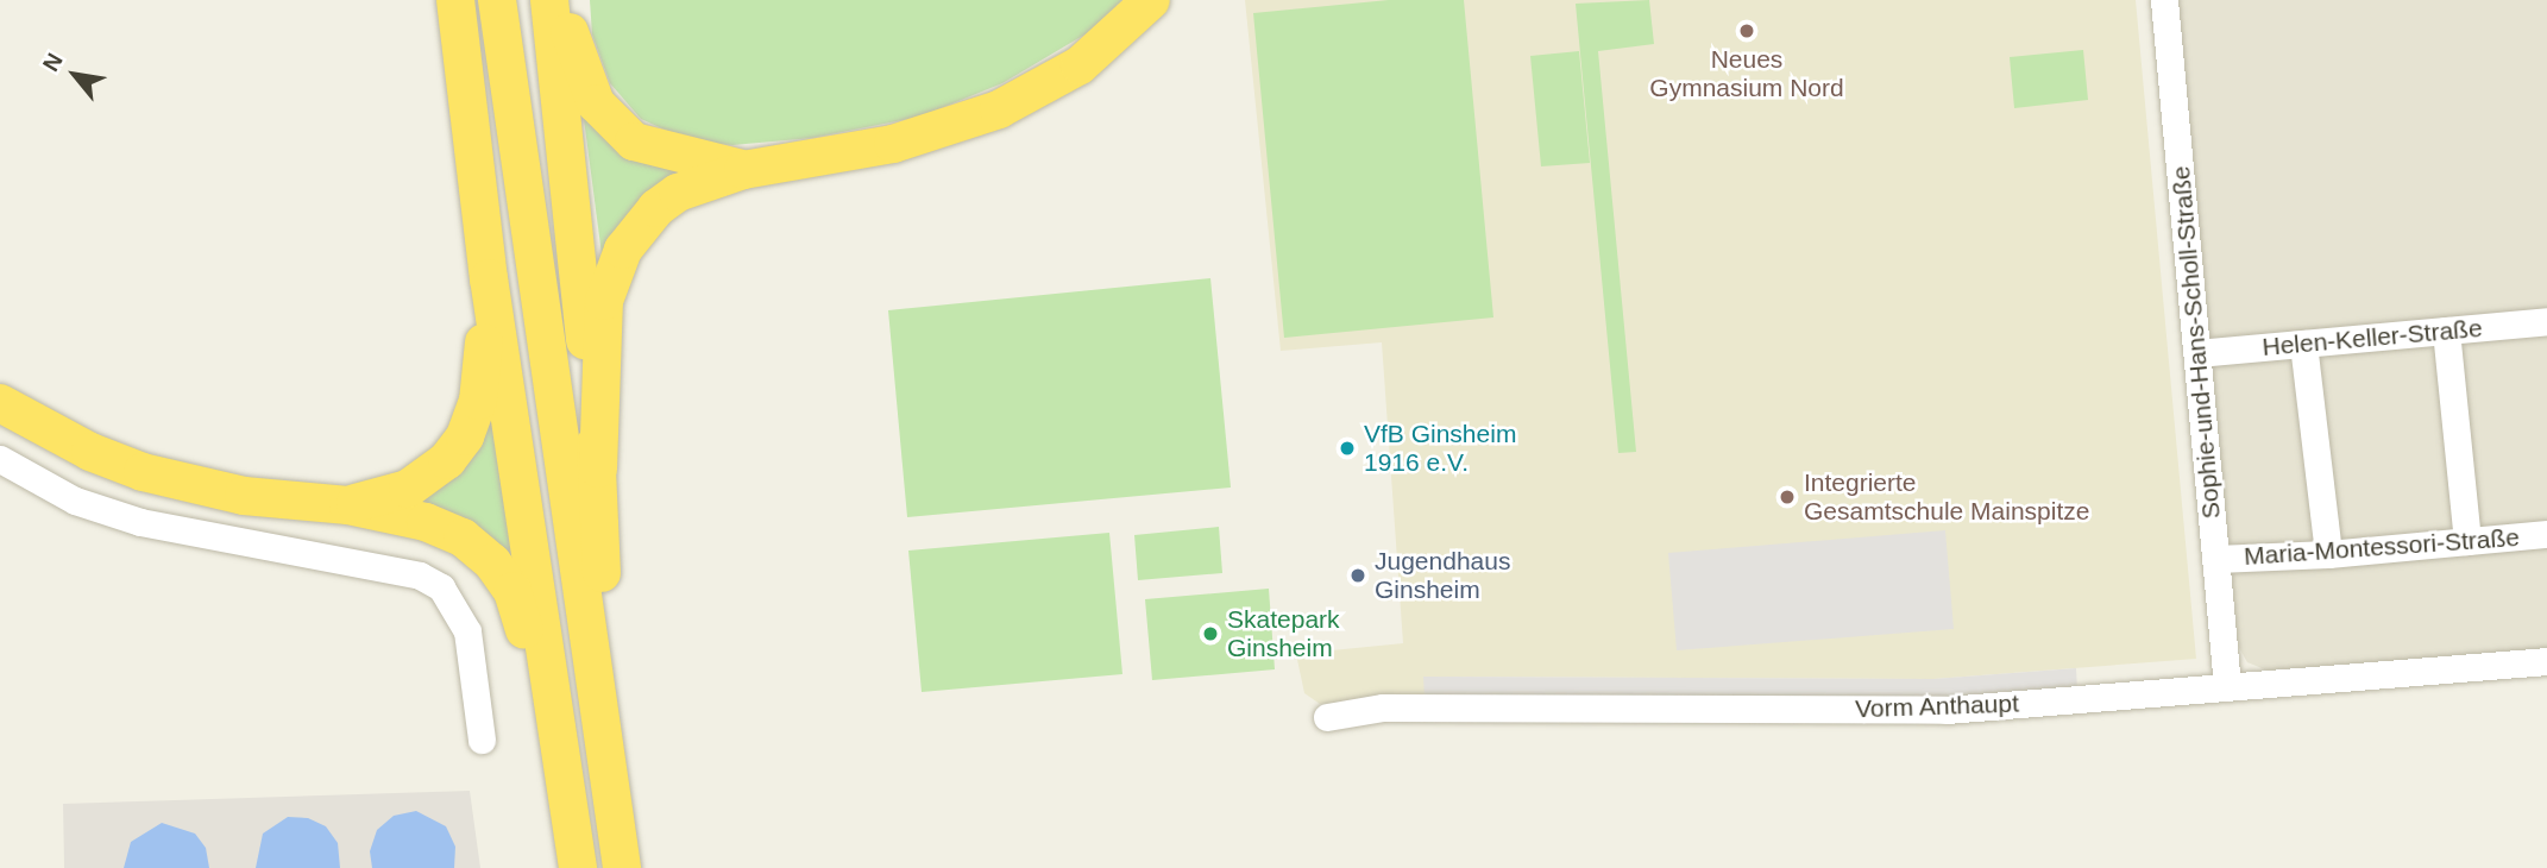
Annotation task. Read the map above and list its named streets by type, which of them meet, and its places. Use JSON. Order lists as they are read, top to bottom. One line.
{"streets":{"street":["Helen-Keller-Straße","Sophie-und-Hans-Scholl-Straße","Maria-Montessori-Straße","Vorm Anthaupt"]},"crossings":[["Helen-Keller-Straße","Sophie-und-Hans-Scholl-Straße"],["Sophie-und-Hans-Scholl-Straße","Maria-Montessori-Straße"],["Sophie-und-Hans-Scholl-Straße","Vorm Anthaupt"]],"places":["Neues Gymnasium Nord","VfB Ginsheim 1916 e.V.","Integrierte Gesamtschule Mainspitze","Jugendhaus Ginsheim","Skatepark Ginsheim"],"north":"top left"}
